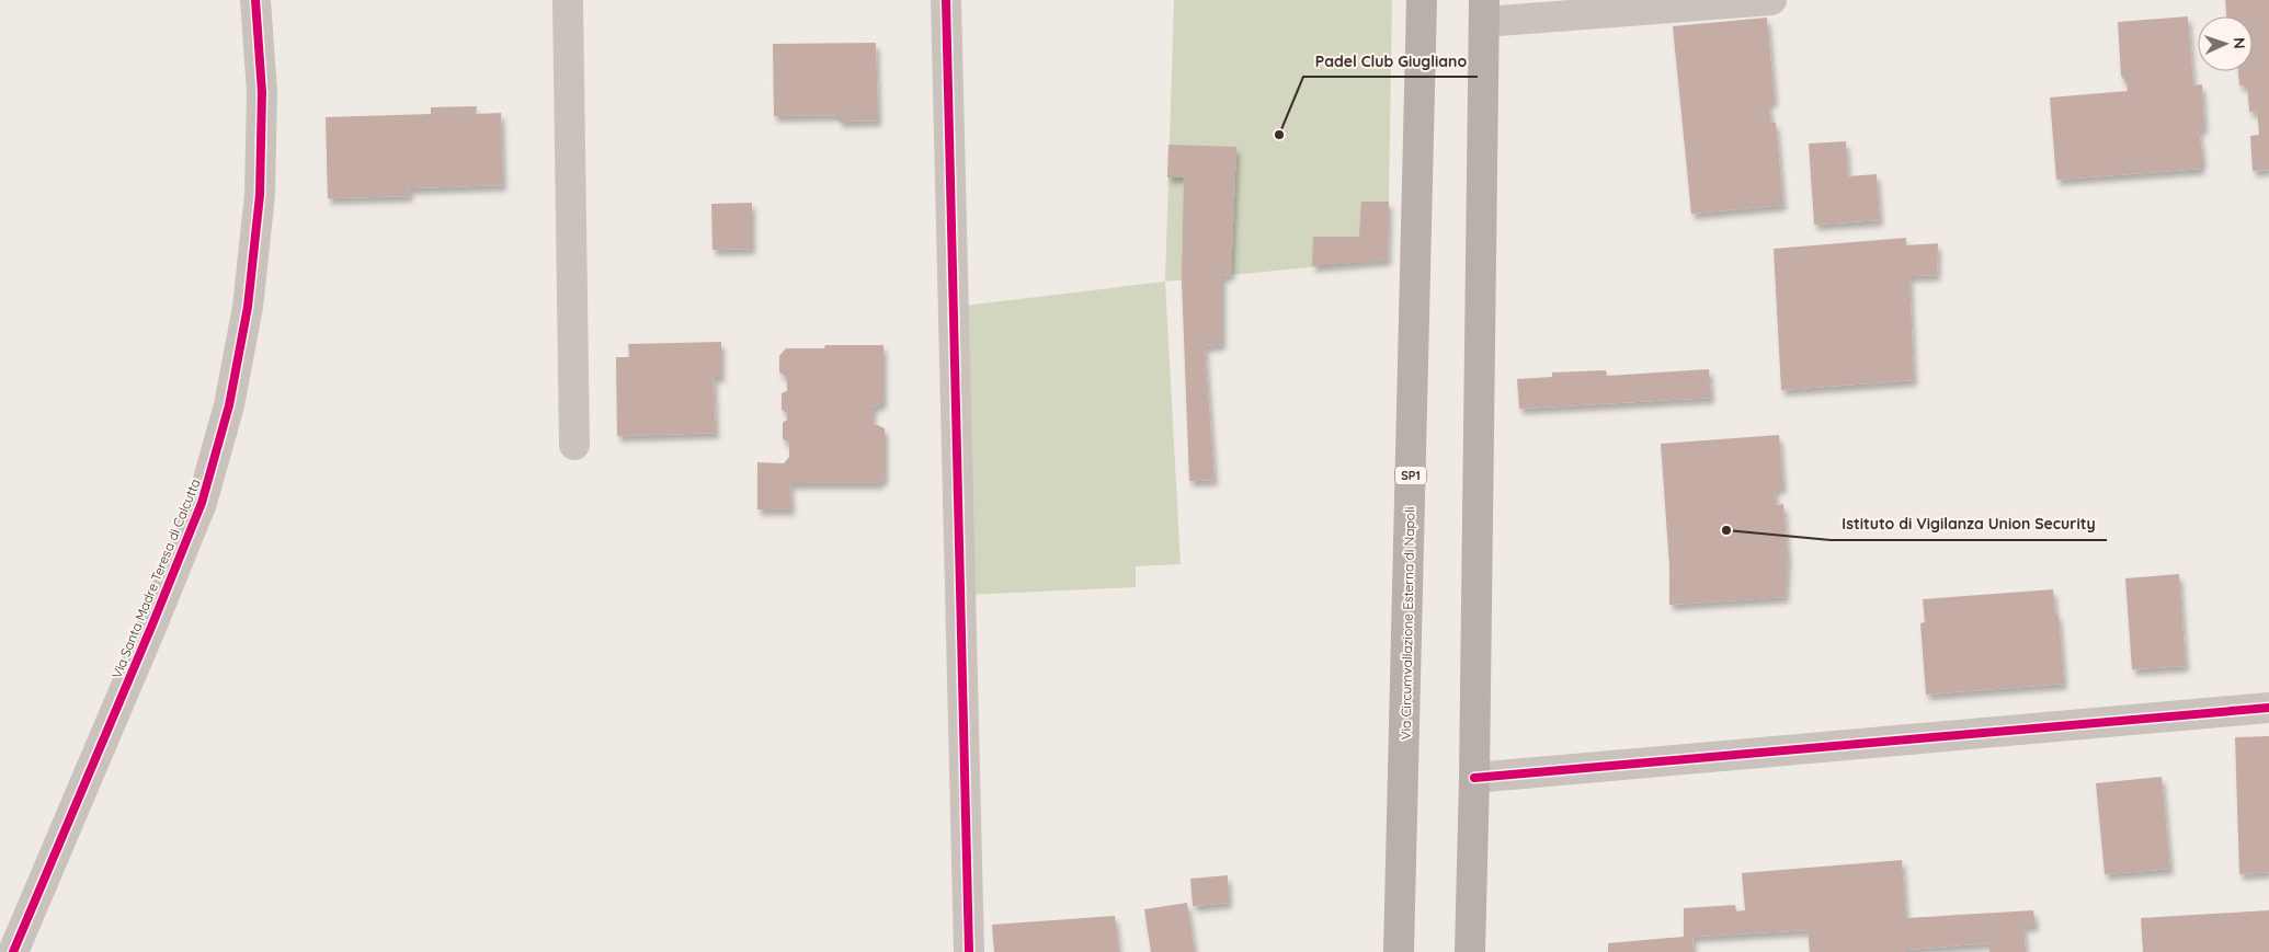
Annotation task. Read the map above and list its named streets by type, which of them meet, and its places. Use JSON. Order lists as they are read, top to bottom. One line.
{"streets":{"main road":["SP1","Via Circumvallazione Esterna di Napoli"],"street":["Via Santa Madre Teresa di Calcutta"]},"places":["Padel Club Giugliano","Istituto di Vigilanza Union Security"],"north":"right"}
